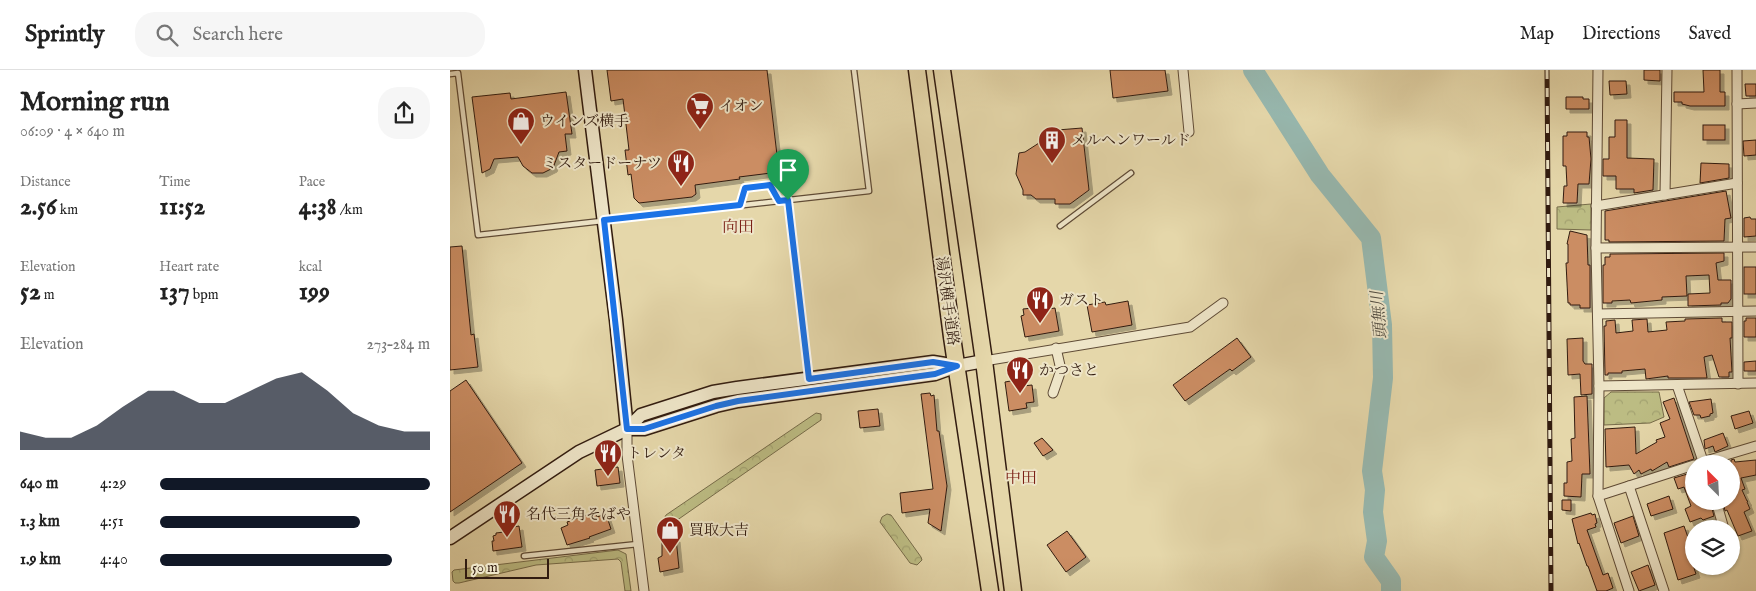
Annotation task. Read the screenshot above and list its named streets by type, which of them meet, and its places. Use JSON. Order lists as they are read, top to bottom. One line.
{"streets":{"highway":["湯沢横手道路"]},"districts":["向田","中田"],"water":["頭無川"],"places":{"supermarket":["イオン"],"shop":["ウインズ横手","買取大吉"],"building":["メルヘンワールド"],"restaurant":["ミスタードーナツ","ガスト","かつさと","トレンタ","名代三角そばや"]},"scale_bar":"50 m","north":"top left","page":{"header":"Sprintly","search":"Search here","nav":["Map","Directions","Saved"],"heading":["Morning run","06:09 · 4 × 640 m"],"stats":[["Distance","2.56 km"],["Time","11:52"],["Pace","4:38 /km"],["Elevation","52 m"],["Heart rate","137 bpm"],["kcal","199"]],"chart":["Elevation","273–284 m"],"list":[{"name":"640 m","note":"4:29"},{"name":"1.3 km","note":"4:51"},{"name":"1.9 km","note":"4:40"}],"scale":"50 m"}}
